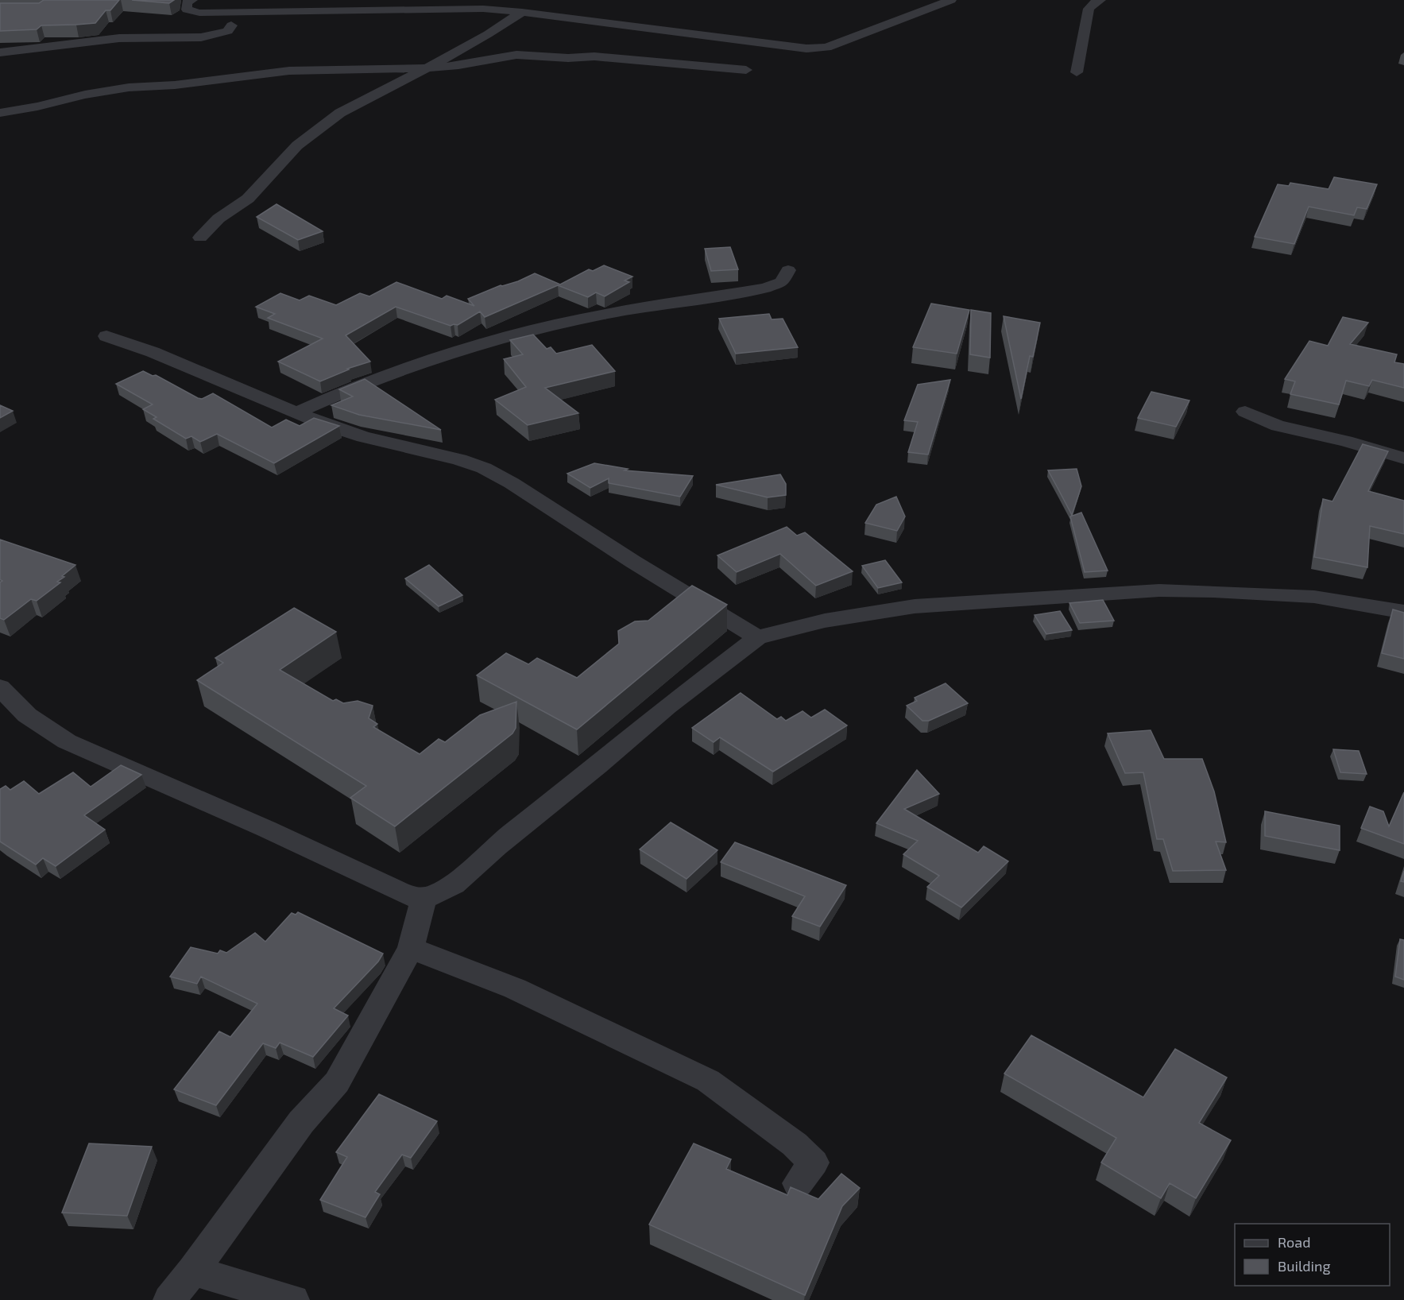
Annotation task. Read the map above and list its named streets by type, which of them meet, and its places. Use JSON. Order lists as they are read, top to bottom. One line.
{"legend":["Road","Building"]}
